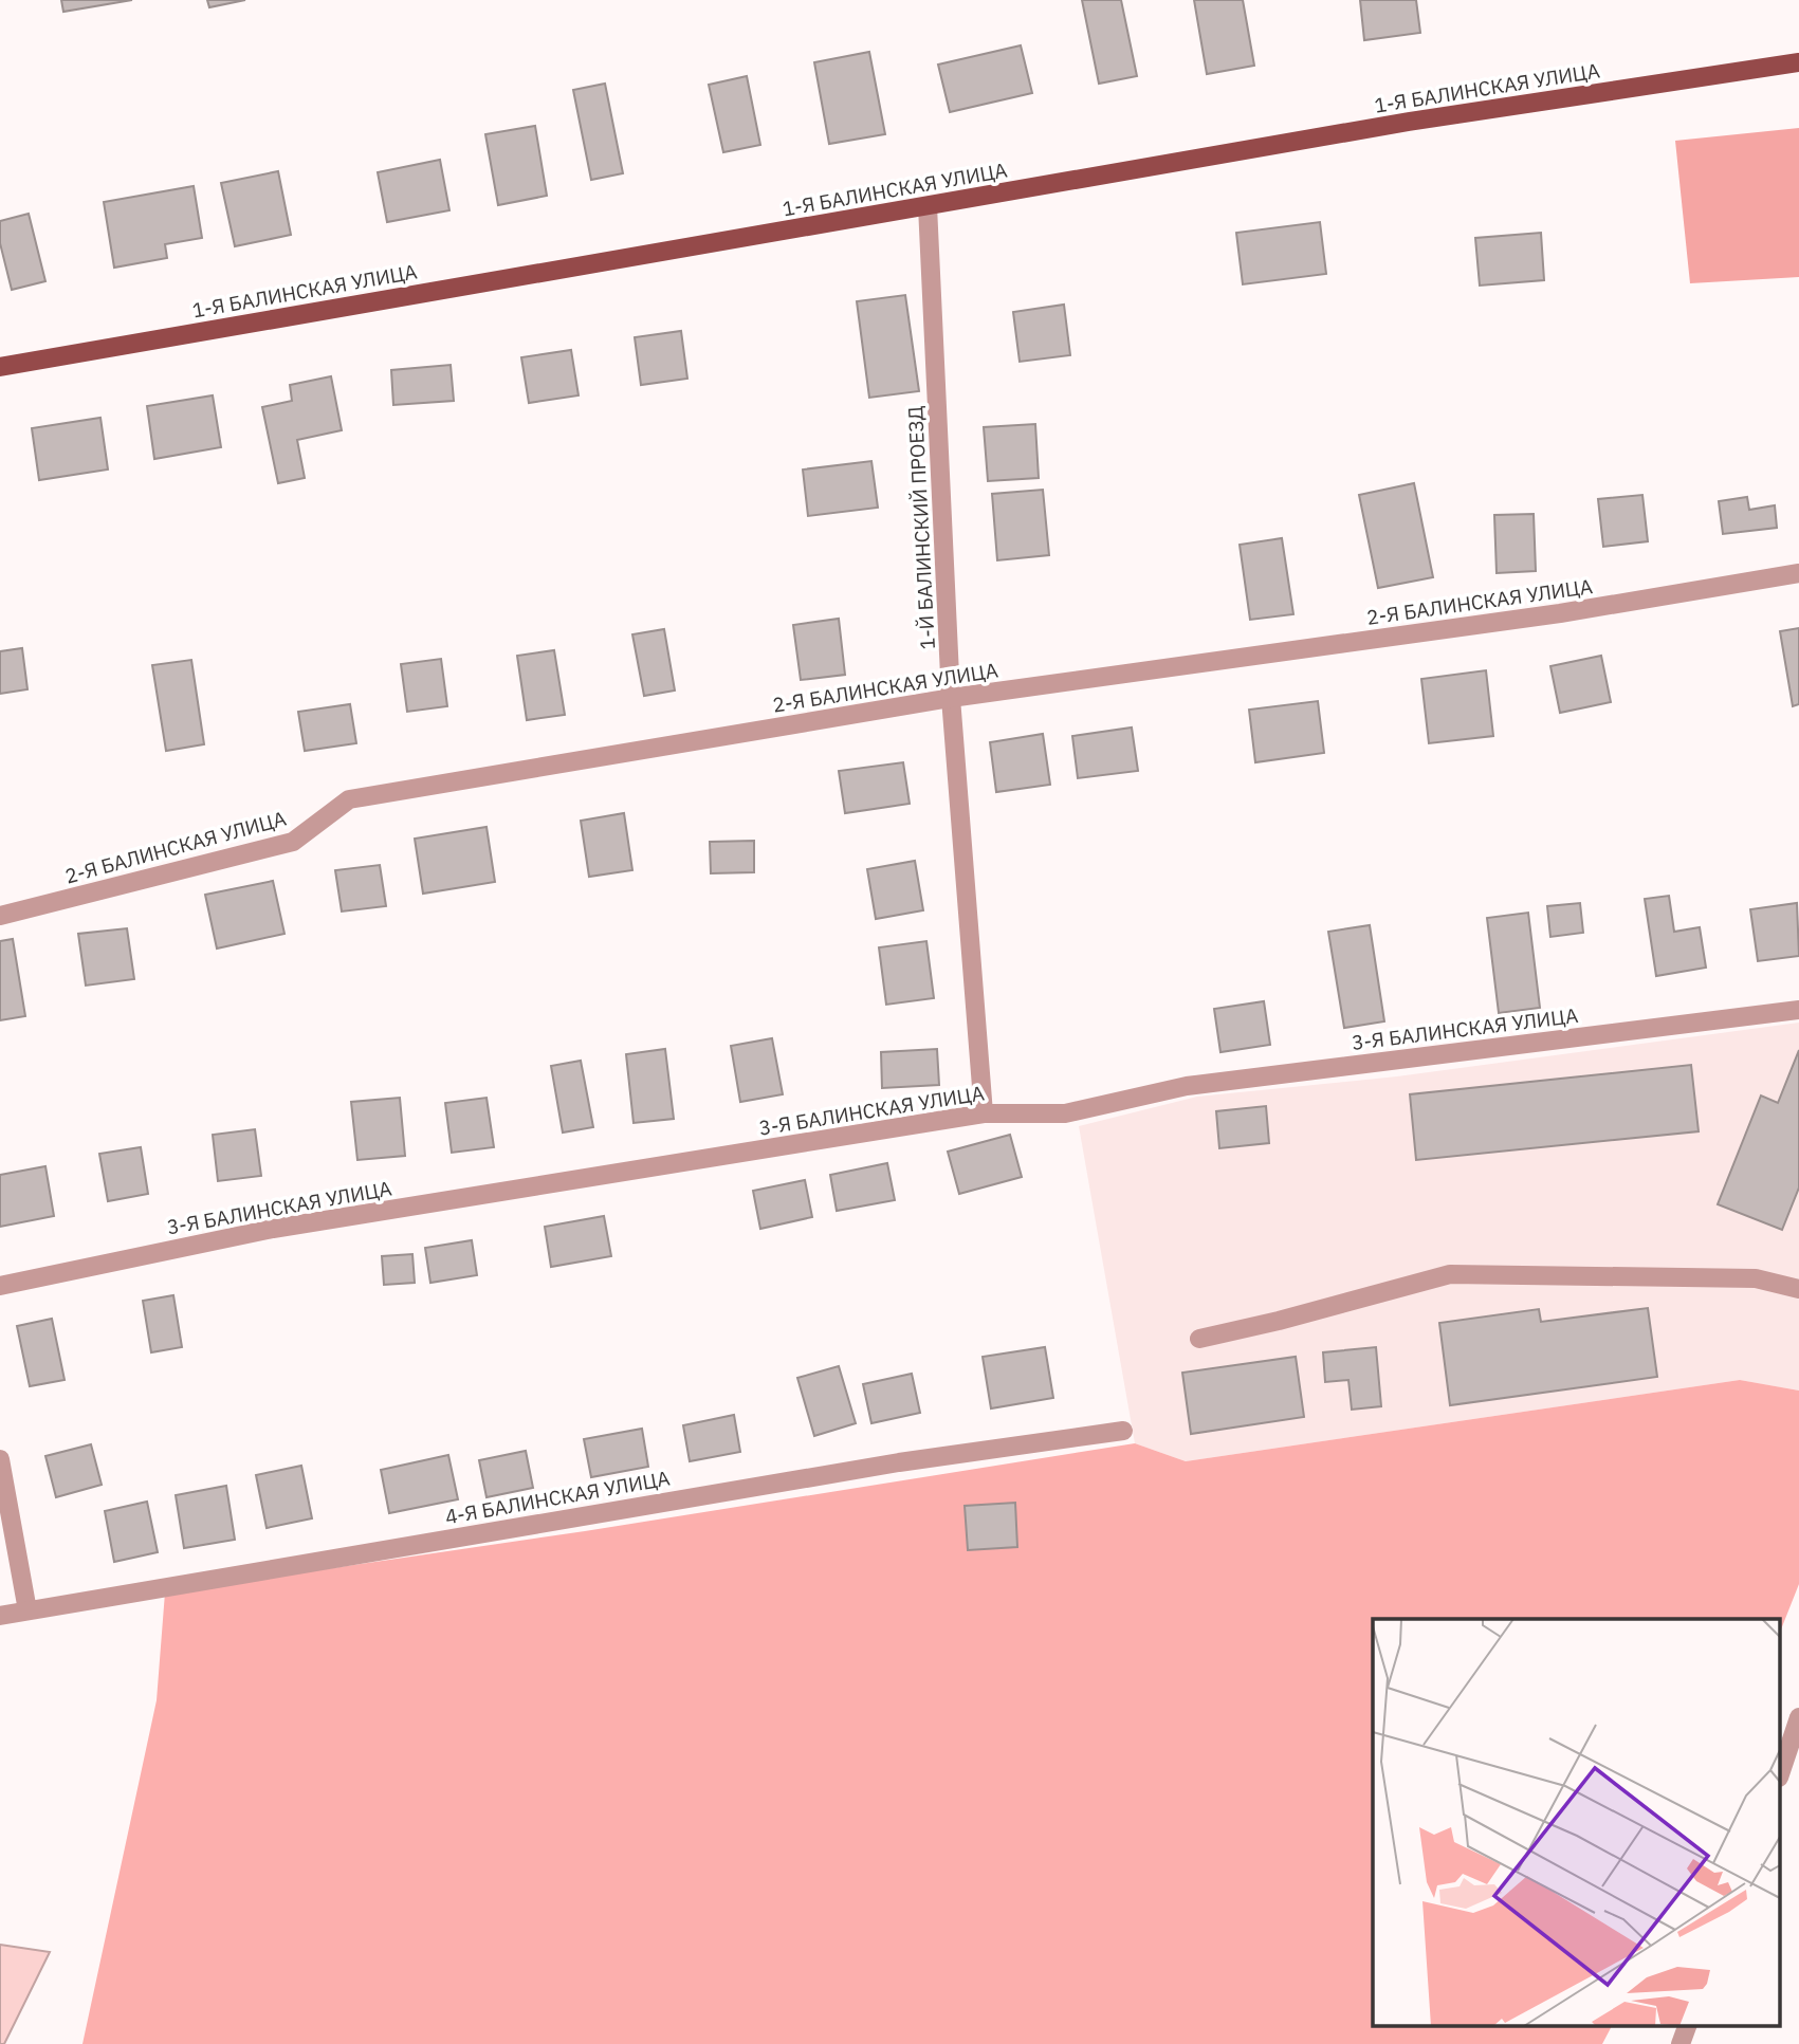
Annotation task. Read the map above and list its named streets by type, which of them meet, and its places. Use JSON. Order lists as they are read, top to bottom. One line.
{"streets":{"main road":["1-Я БАЛИНСКАЯ УЛИЦА"],"street":["1-Й БАЛИНСКИЙ ПРОЕЗД","2-Я БАЛИНСКАЯ УЛИЦА","3-Я БАЛИНСКАЯ УЛИЦА","4-Я БАЛИНСКАЯ УЛИЦА"]},"crossings":[["1-Я БАЛИНСКАЯ УЛИЦА","1-Й БАЛИНСКИЙ ПРОЕЗД"],["1-Й БАЛИНСКИЙ ПРОЕЗД","2-Я БАЛИНСКАЯ УЛИЦА"],["1-Й БАЛИНСКИЙ ПРОЕЗД","3-Я БАЛИНСКАЯ УЛИЦА"]]}
